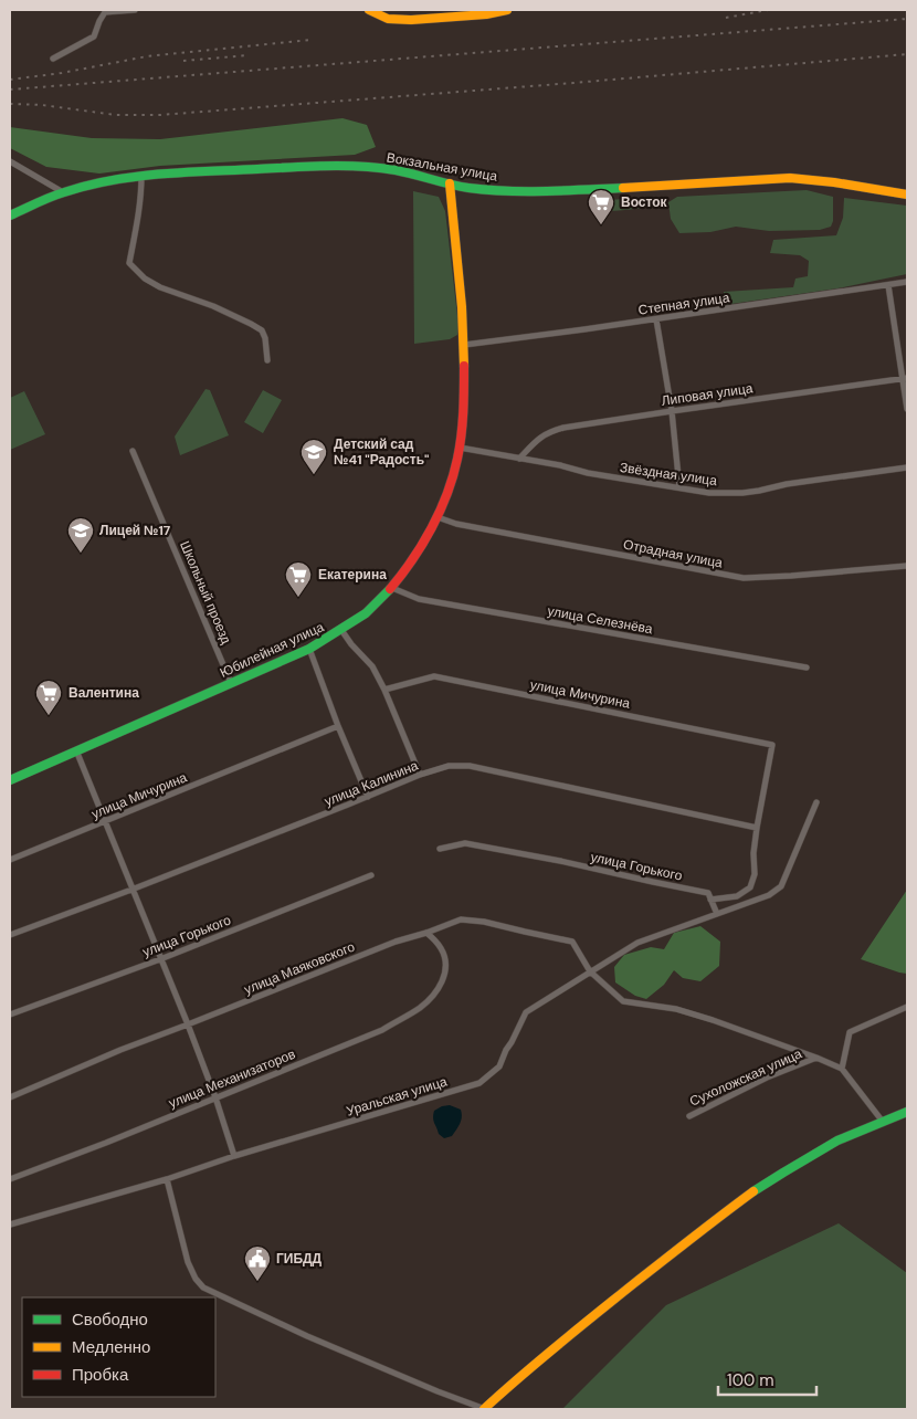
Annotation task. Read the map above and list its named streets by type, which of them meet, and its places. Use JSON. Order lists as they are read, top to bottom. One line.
{"streets":{"main road":["Вокзальная улица","Юбилейная улица"],"street":["Степная улица","Липовая улица","Звёздная улица","Отрадная улица","Школьный проезд","улица Селезнёва","улица Мичурина","улица Калинина","улица Горького","улица Маяковского","Сухоложская улица","улица Механизаторов","Уральская улица"]},"crossings":[["Вокзальная улица","Юбилейная улица"],["Степная улица","Юбилейная улица"],["Липовая улица","Звёздная улица"],["Звёздная улица","Юбилейная улица"],["Отрадная улица","Юбилейная улица"],["Школьный проезд","Юбилейная улица"],["улица Селезнёва","Юбилейная улица"],["улица Мичурина","улица Калинина"],["улица Маяковского","Сухоложская улица"],["улица Маяковского","улица Механизаторов"],["улица Маяковского","Уральская улица"]],"places":{"supermarket":["Восток","Екатерина","Валентина"],"school or university":["Детский сад №41 \"Радость\"","Лицей №17"],"public building":["ГИБДД"]},"legend":["Свободно","Медленно","Пробка"],"scale_bar":"100 m"}
